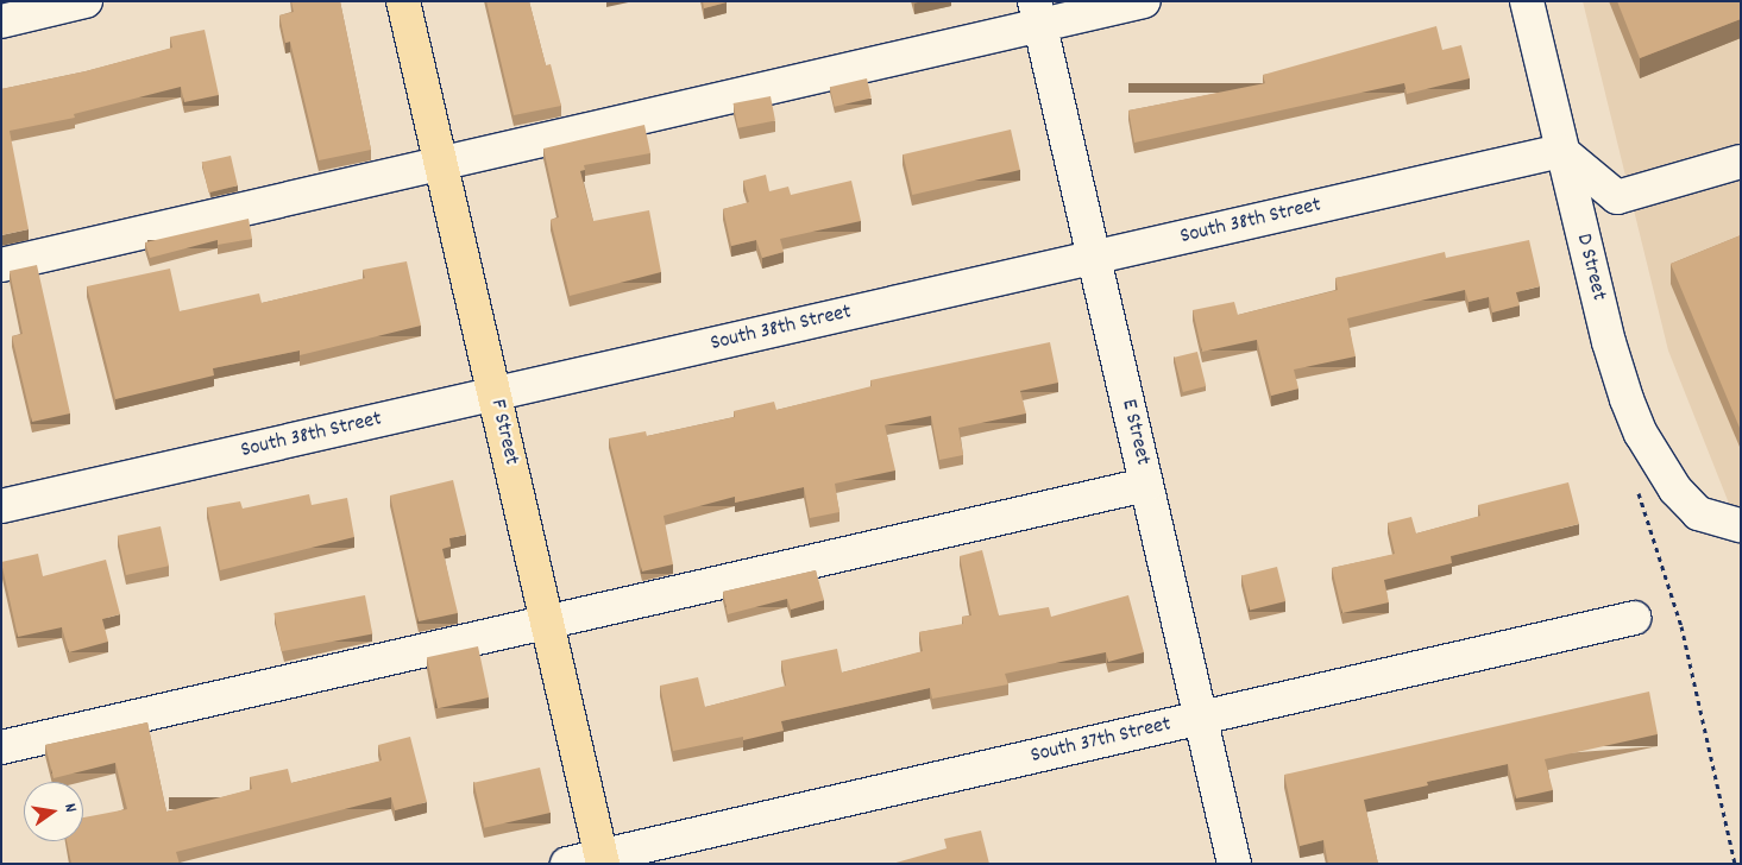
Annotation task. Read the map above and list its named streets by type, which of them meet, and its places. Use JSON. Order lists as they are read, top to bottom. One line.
{"streets":{"main road":["F Street"],"street":["South 38th Street","D Street","E Street","South 37th Street"]},"crossings":[["South 38th Street","D Street"],["South 38th Street","F Street"],["South 38th Street","E Street"],["F Street","South 37th Street"],["E Street","South 37th Street"]],"north":"right"}
